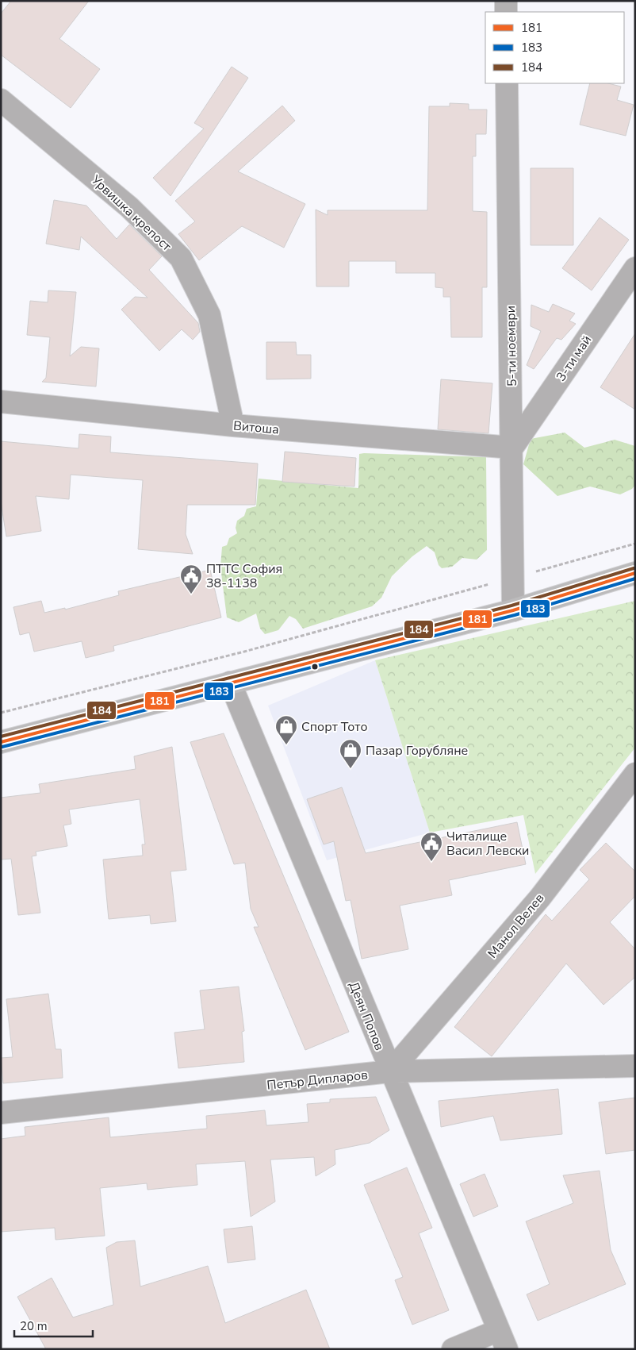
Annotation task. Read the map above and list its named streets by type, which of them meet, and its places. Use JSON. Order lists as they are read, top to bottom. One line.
{"streets":{"street":["Урвишка крепост","5-ти ноември","3-ти май","Витоша","Манол Велев","Деян Попов","Петър Дипларов"]},"crossings":[["Урвишка крепост","Витоша"],["5-ти ноември","3-ти май"],["5-ти ноември","Витоша"],["3-ти май","Витоша"],["Манол Велев","Деян Попов"],["Манол Велев","Петър Дипларов"],["Деян Попов","Петър Дипларов"]],"places":{"public building":["ПТТС София 38-1138","Читалище Васил Левски"],"shop":["Спорт Тото","Пазар Горубляне"]},"lines":["transit line 184","transit line 181","transit line 183"],"legend":["181","183","184"],"scale_bar":"20 m"}
